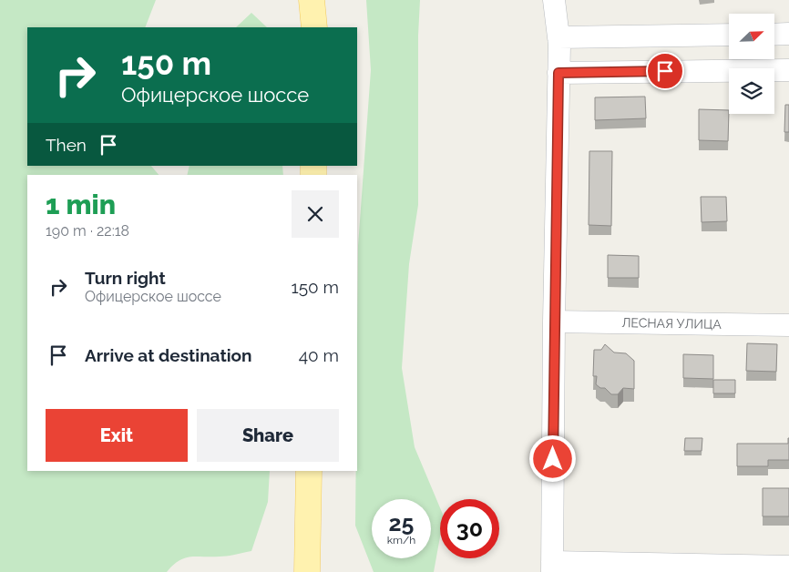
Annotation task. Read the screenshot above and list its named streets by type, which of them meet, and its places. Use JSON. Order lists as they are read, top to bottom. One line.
{"streets":{"street":["ЛЕСНАЯ УЛИЦА"]},"north":"top right","page":{"turn":["150 m","Офицерское шоссе"],"then":"Then","heading":["1 min","190 m · 22:18"],"list":[{"name":"Turn right","note":"Офицерское шоссе","value":"150 m"},{"name":"Arrive at destination","value":"40 m"}],"buttons":["Exit","Share"],"speed":"25 km/h","limit":"30"}}
